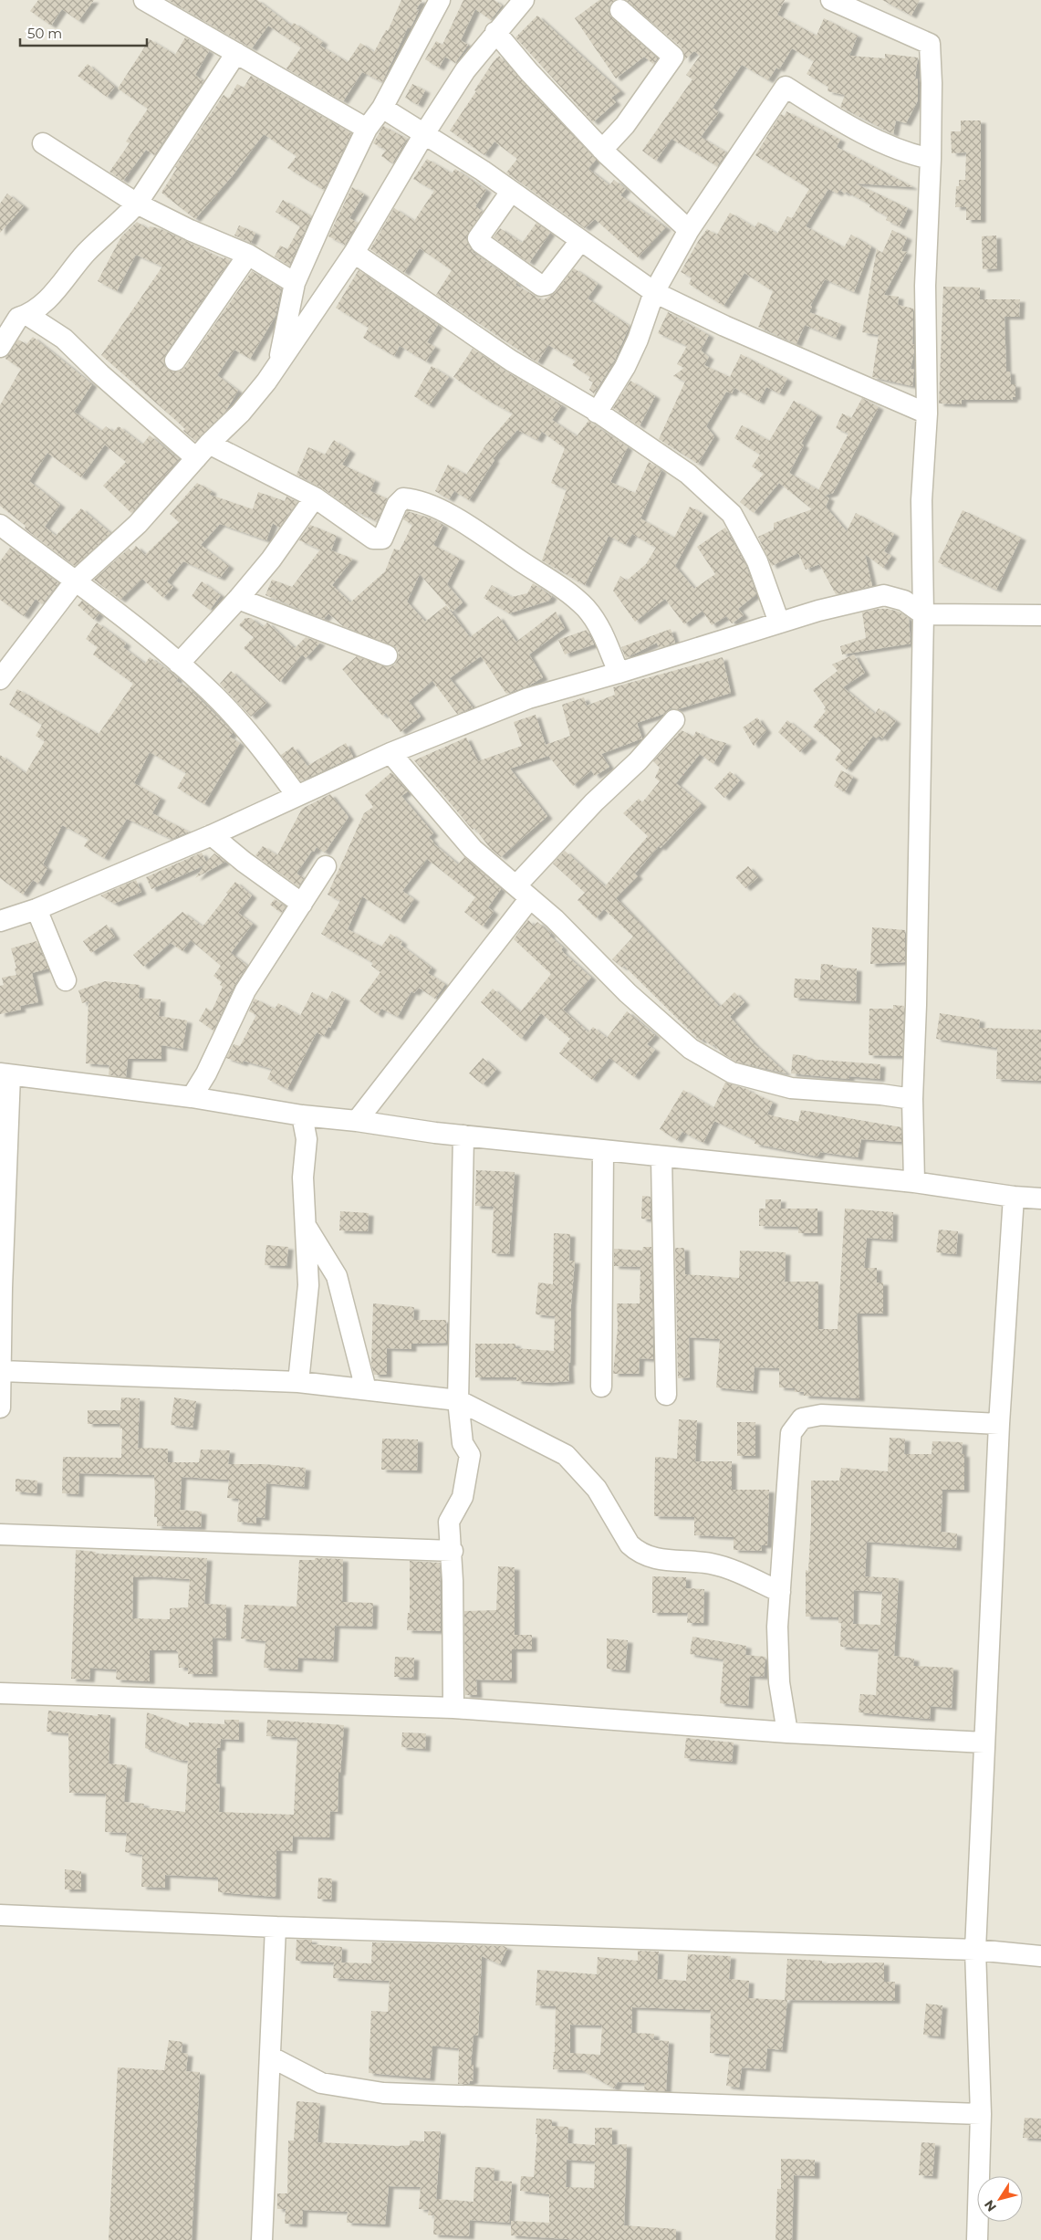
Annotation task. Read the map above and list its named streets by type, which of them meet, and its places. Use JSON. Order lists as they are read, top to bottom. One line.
{"scale_bar":"50 m","north":"bottom left"}
